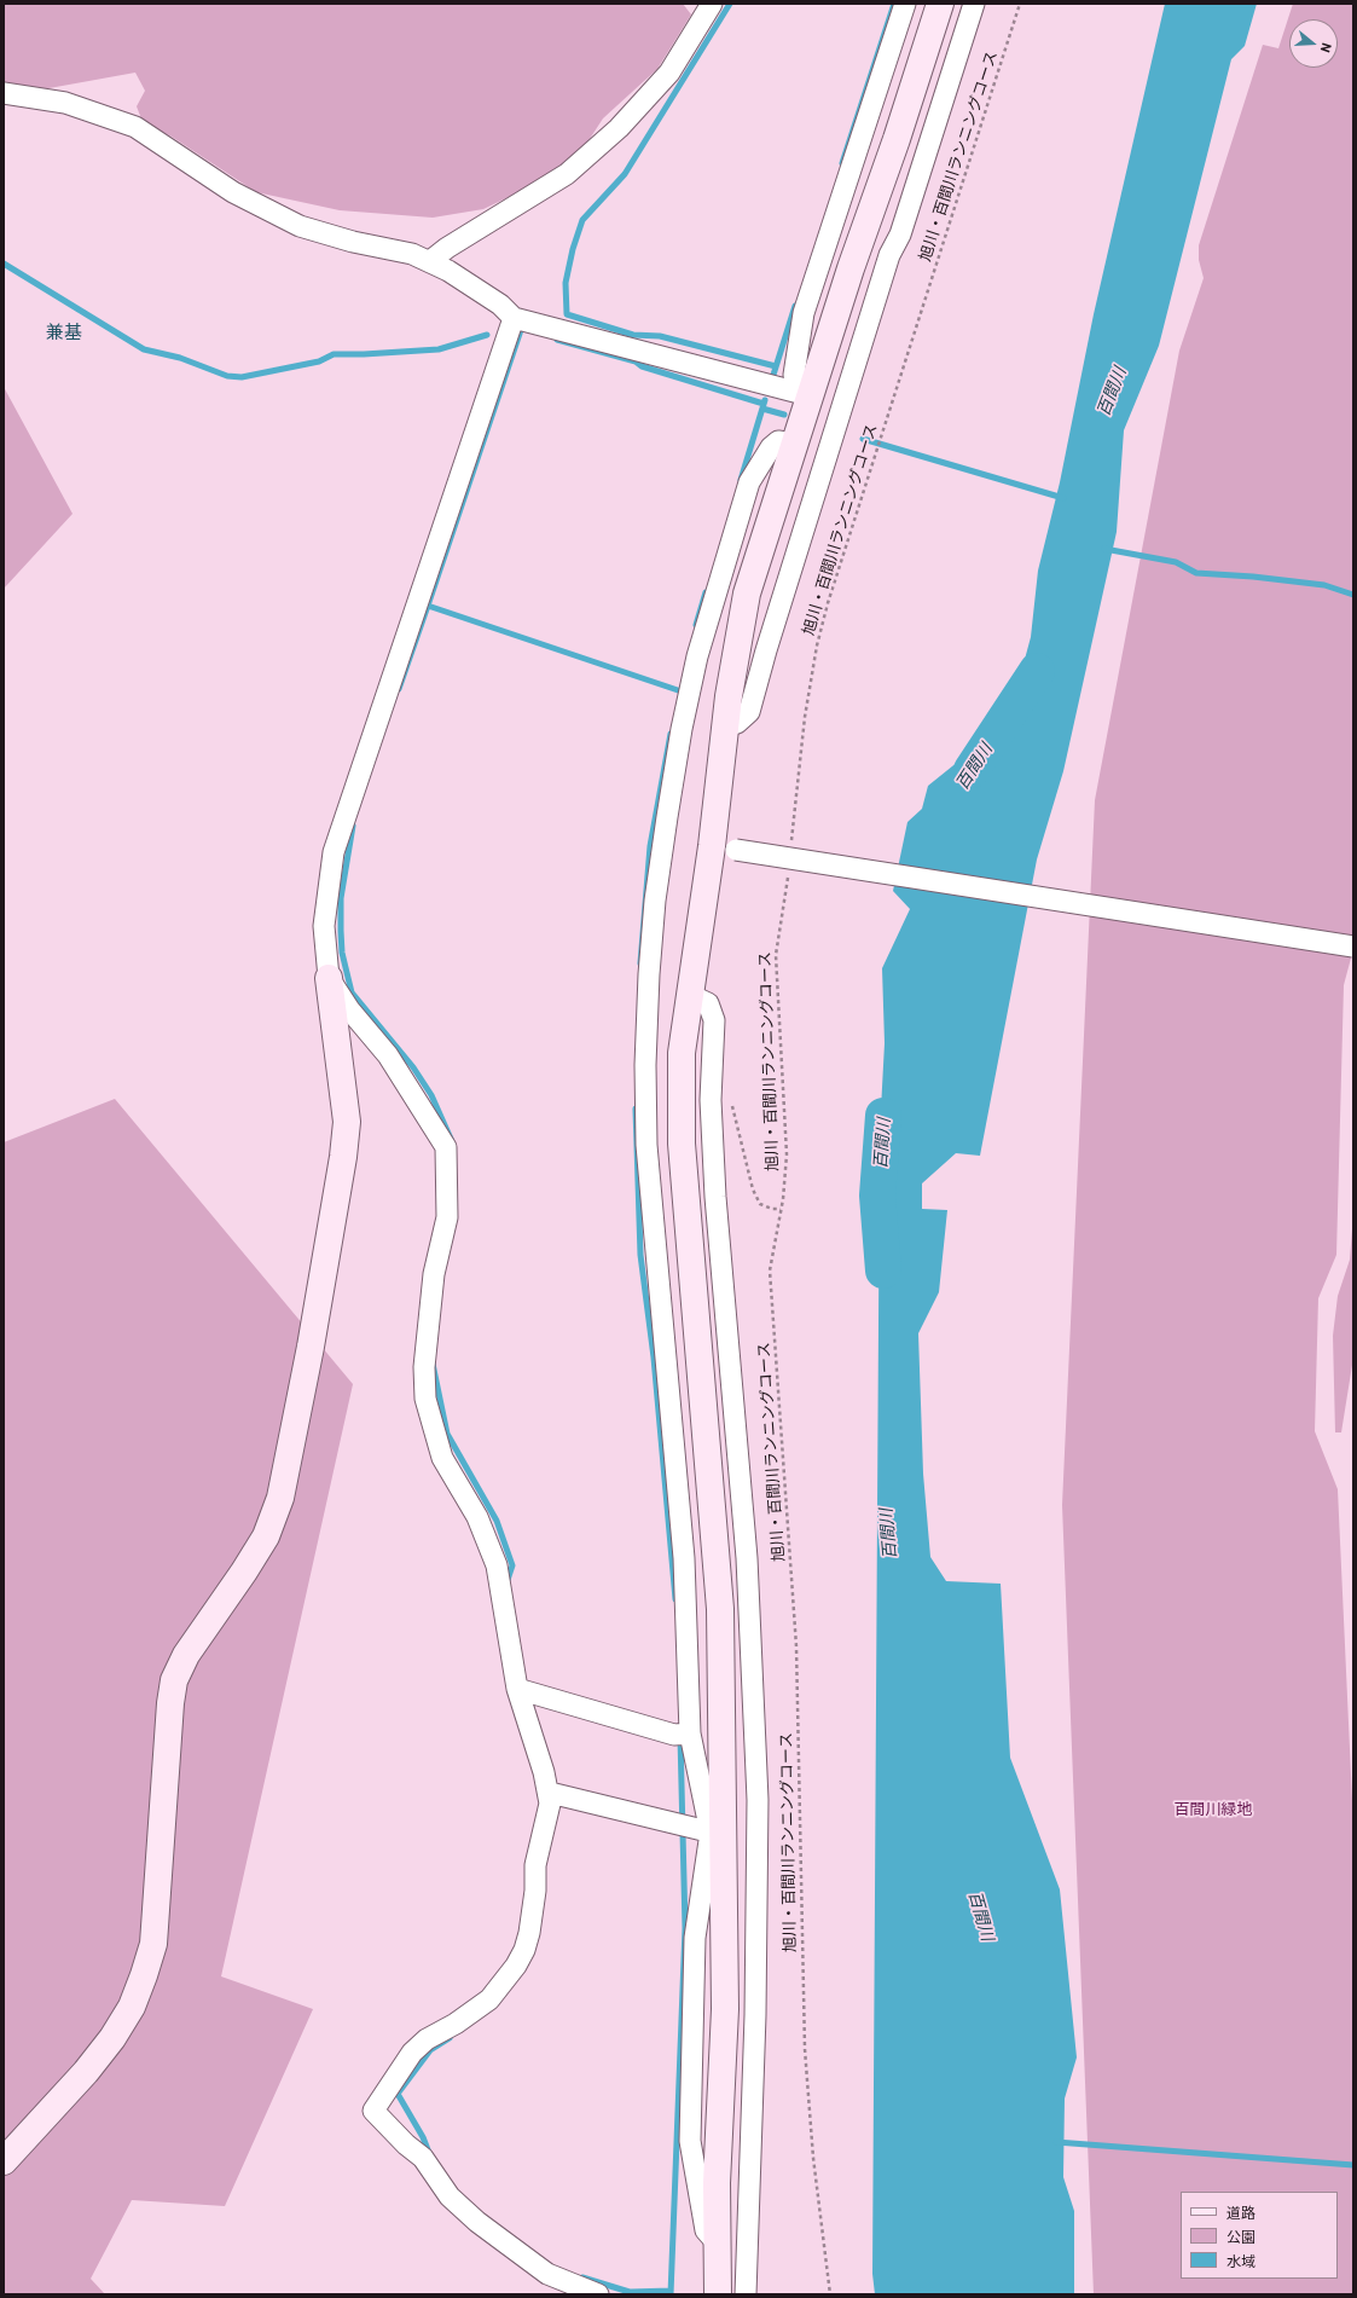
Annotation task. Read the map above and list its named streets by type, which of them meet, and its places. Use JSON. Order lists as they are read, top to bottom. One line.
{"streets":{"path":["旭川・百間川ランニングコース"]},"districts":["兼基"],"water":["百間川"],"parks":["百間川緑地"],"legend":["道路","公園","水域"],"north":"right"}
